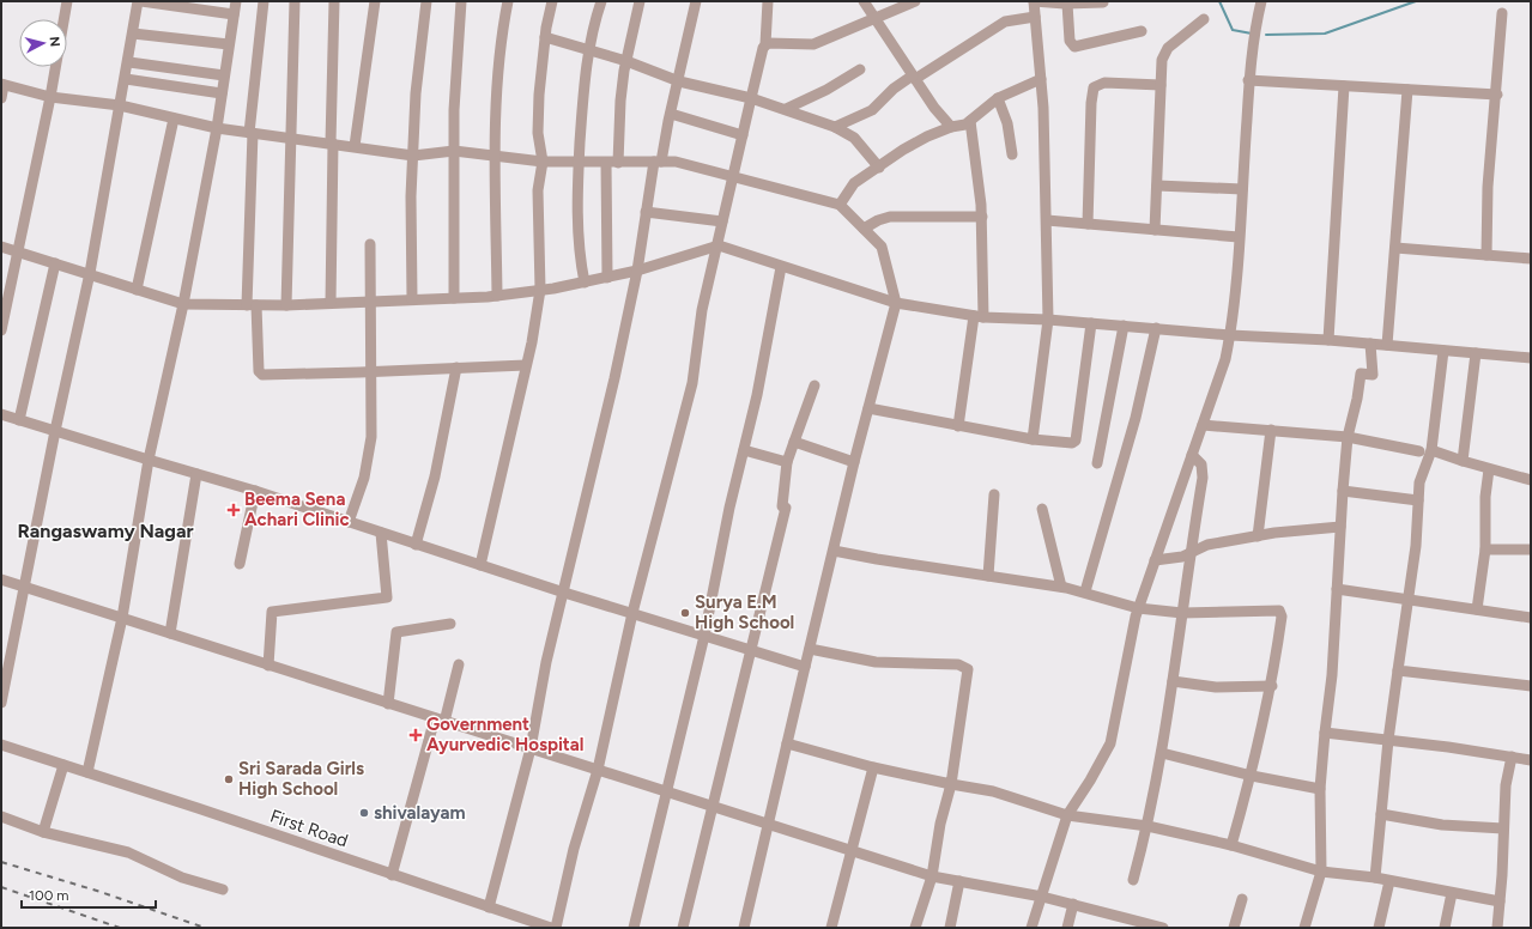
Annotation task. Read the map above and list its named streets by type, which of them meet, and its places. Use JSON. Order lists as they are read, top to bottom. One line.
{"streets":{"street":["First Road"]},"districts":["Rangaswamy Nagar"],"places":{"health":["Beema Sena Achari Clinic","Government Ayurvedic Hospital"],"other":["Surya E.M High School","Sri Sarada Girls High School","shivalayam"]},"scale_bar":"100 m","north":"right"}
